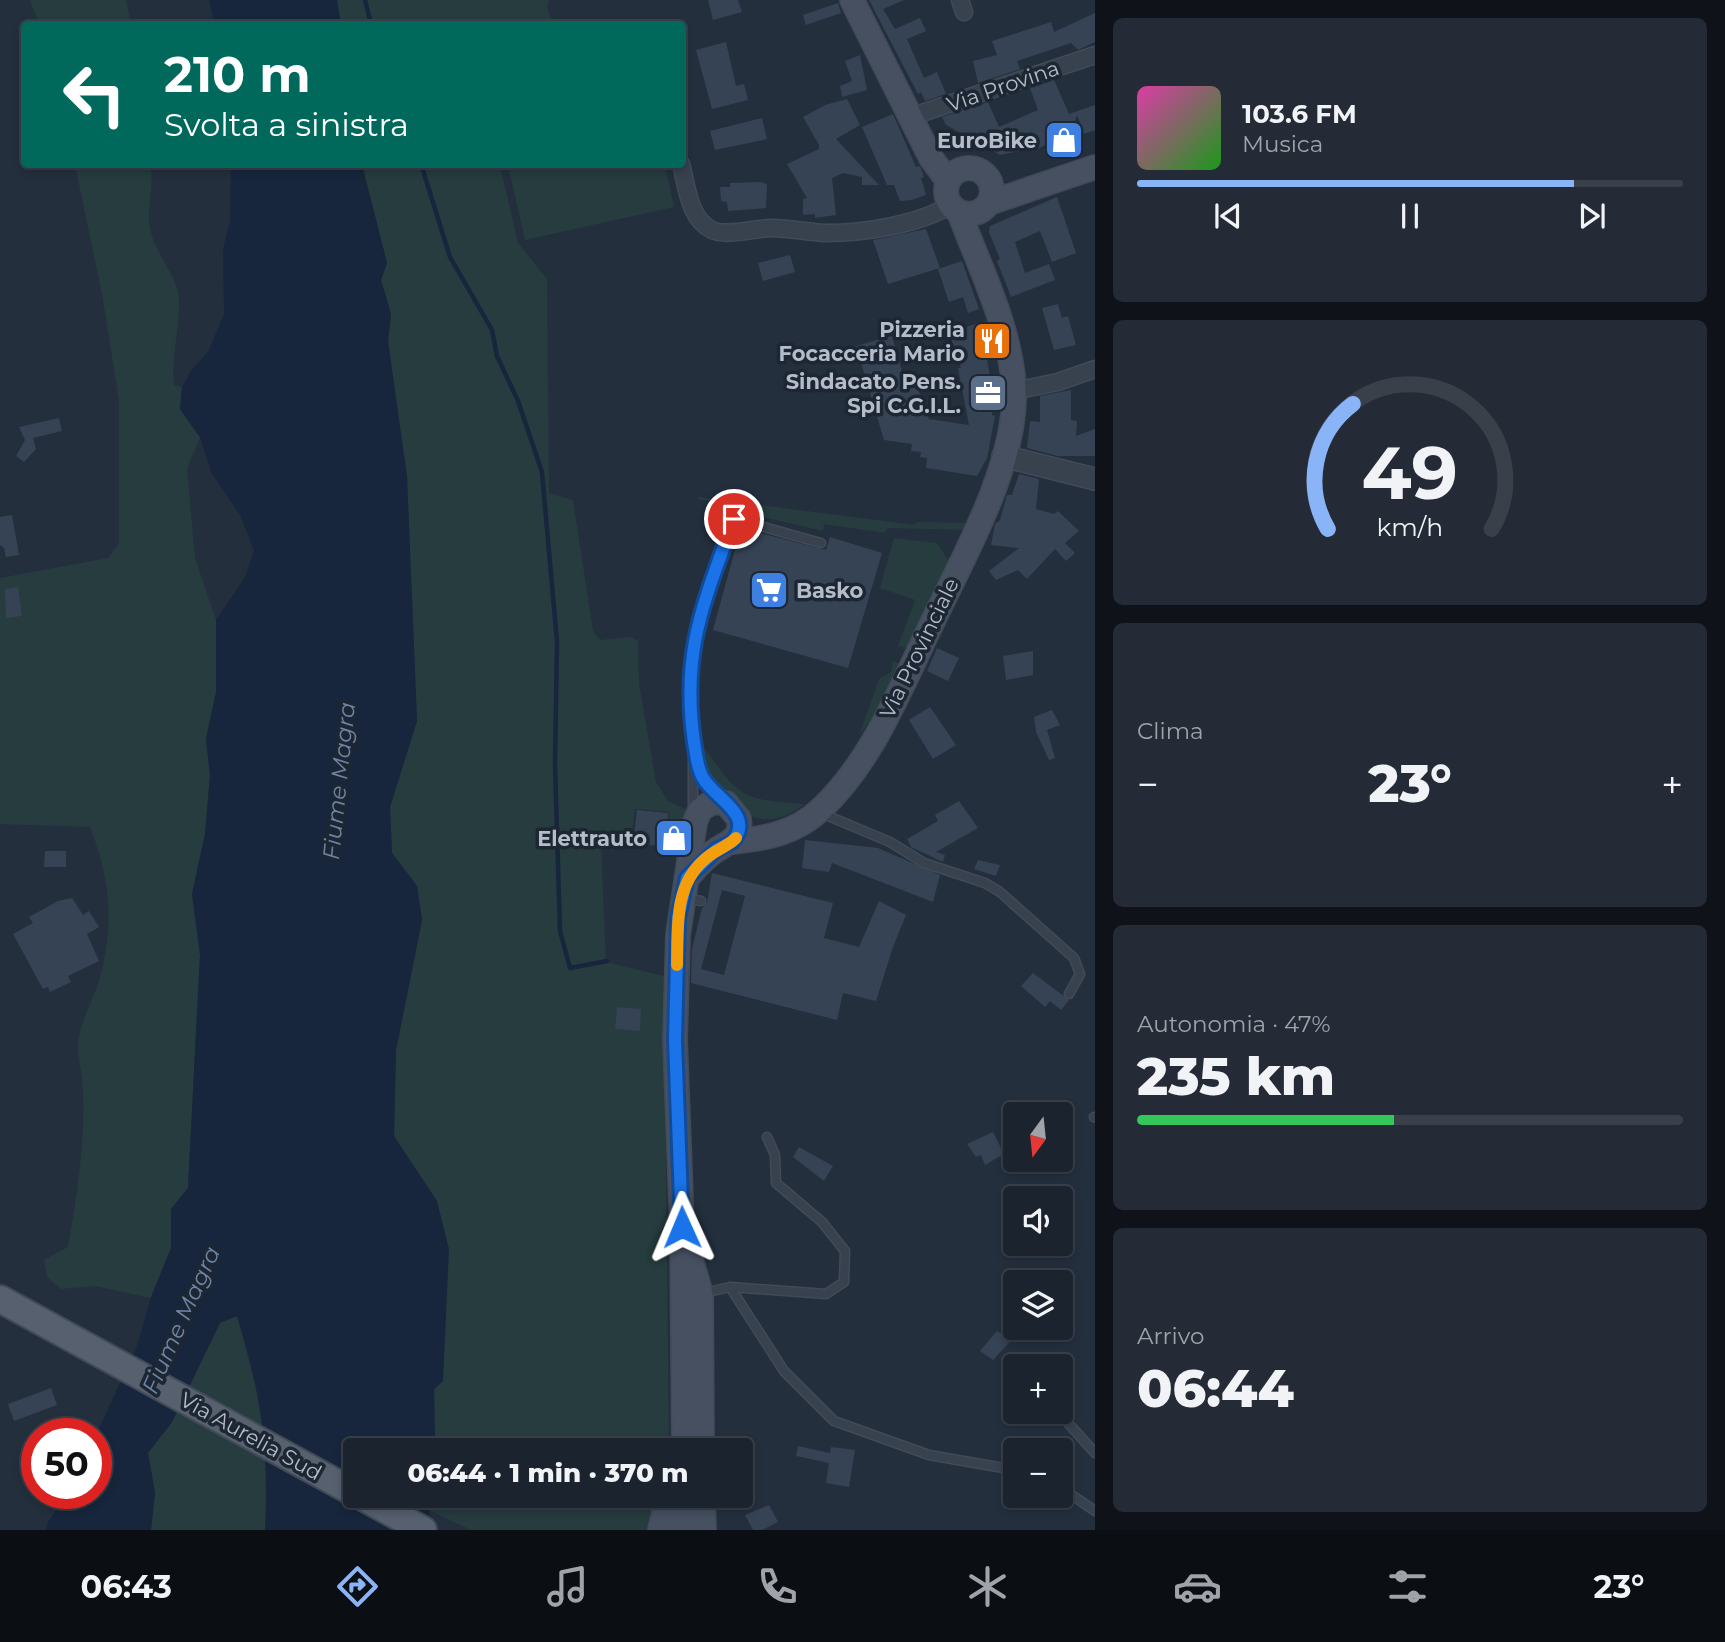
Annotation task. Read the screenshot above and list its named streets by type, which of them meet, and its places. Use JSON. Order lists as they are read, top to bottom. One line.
{"streets":{"main road":["Via Provinciale","Via Aurelia Sud"],"street":["Via Provina"]},"water":["Fiume Magra"],"places":{"shop":["EuroBike","Elettrauto"],"restaurant":["Pizzeria Focacceria Mario"],"office":["Sindacato Pens. Spi C.G.I.L."],"supermarket":["Basko"]},"north":"bottom","page":{"turn":["210 m","Svolta a sinistra"],"song":["103.6 FM","Musica"],"tile":["Clima",["Autonomia · 47%","235 km"],["Arrivo","06:44"]],"heat":["−","23°","+"],"map_buttons":["+","−"],"limit":"50","trip":"06:44 · 1 min · 370 m","tabs":["06:43","23°"],"gauge":["49","km/h"]}}
